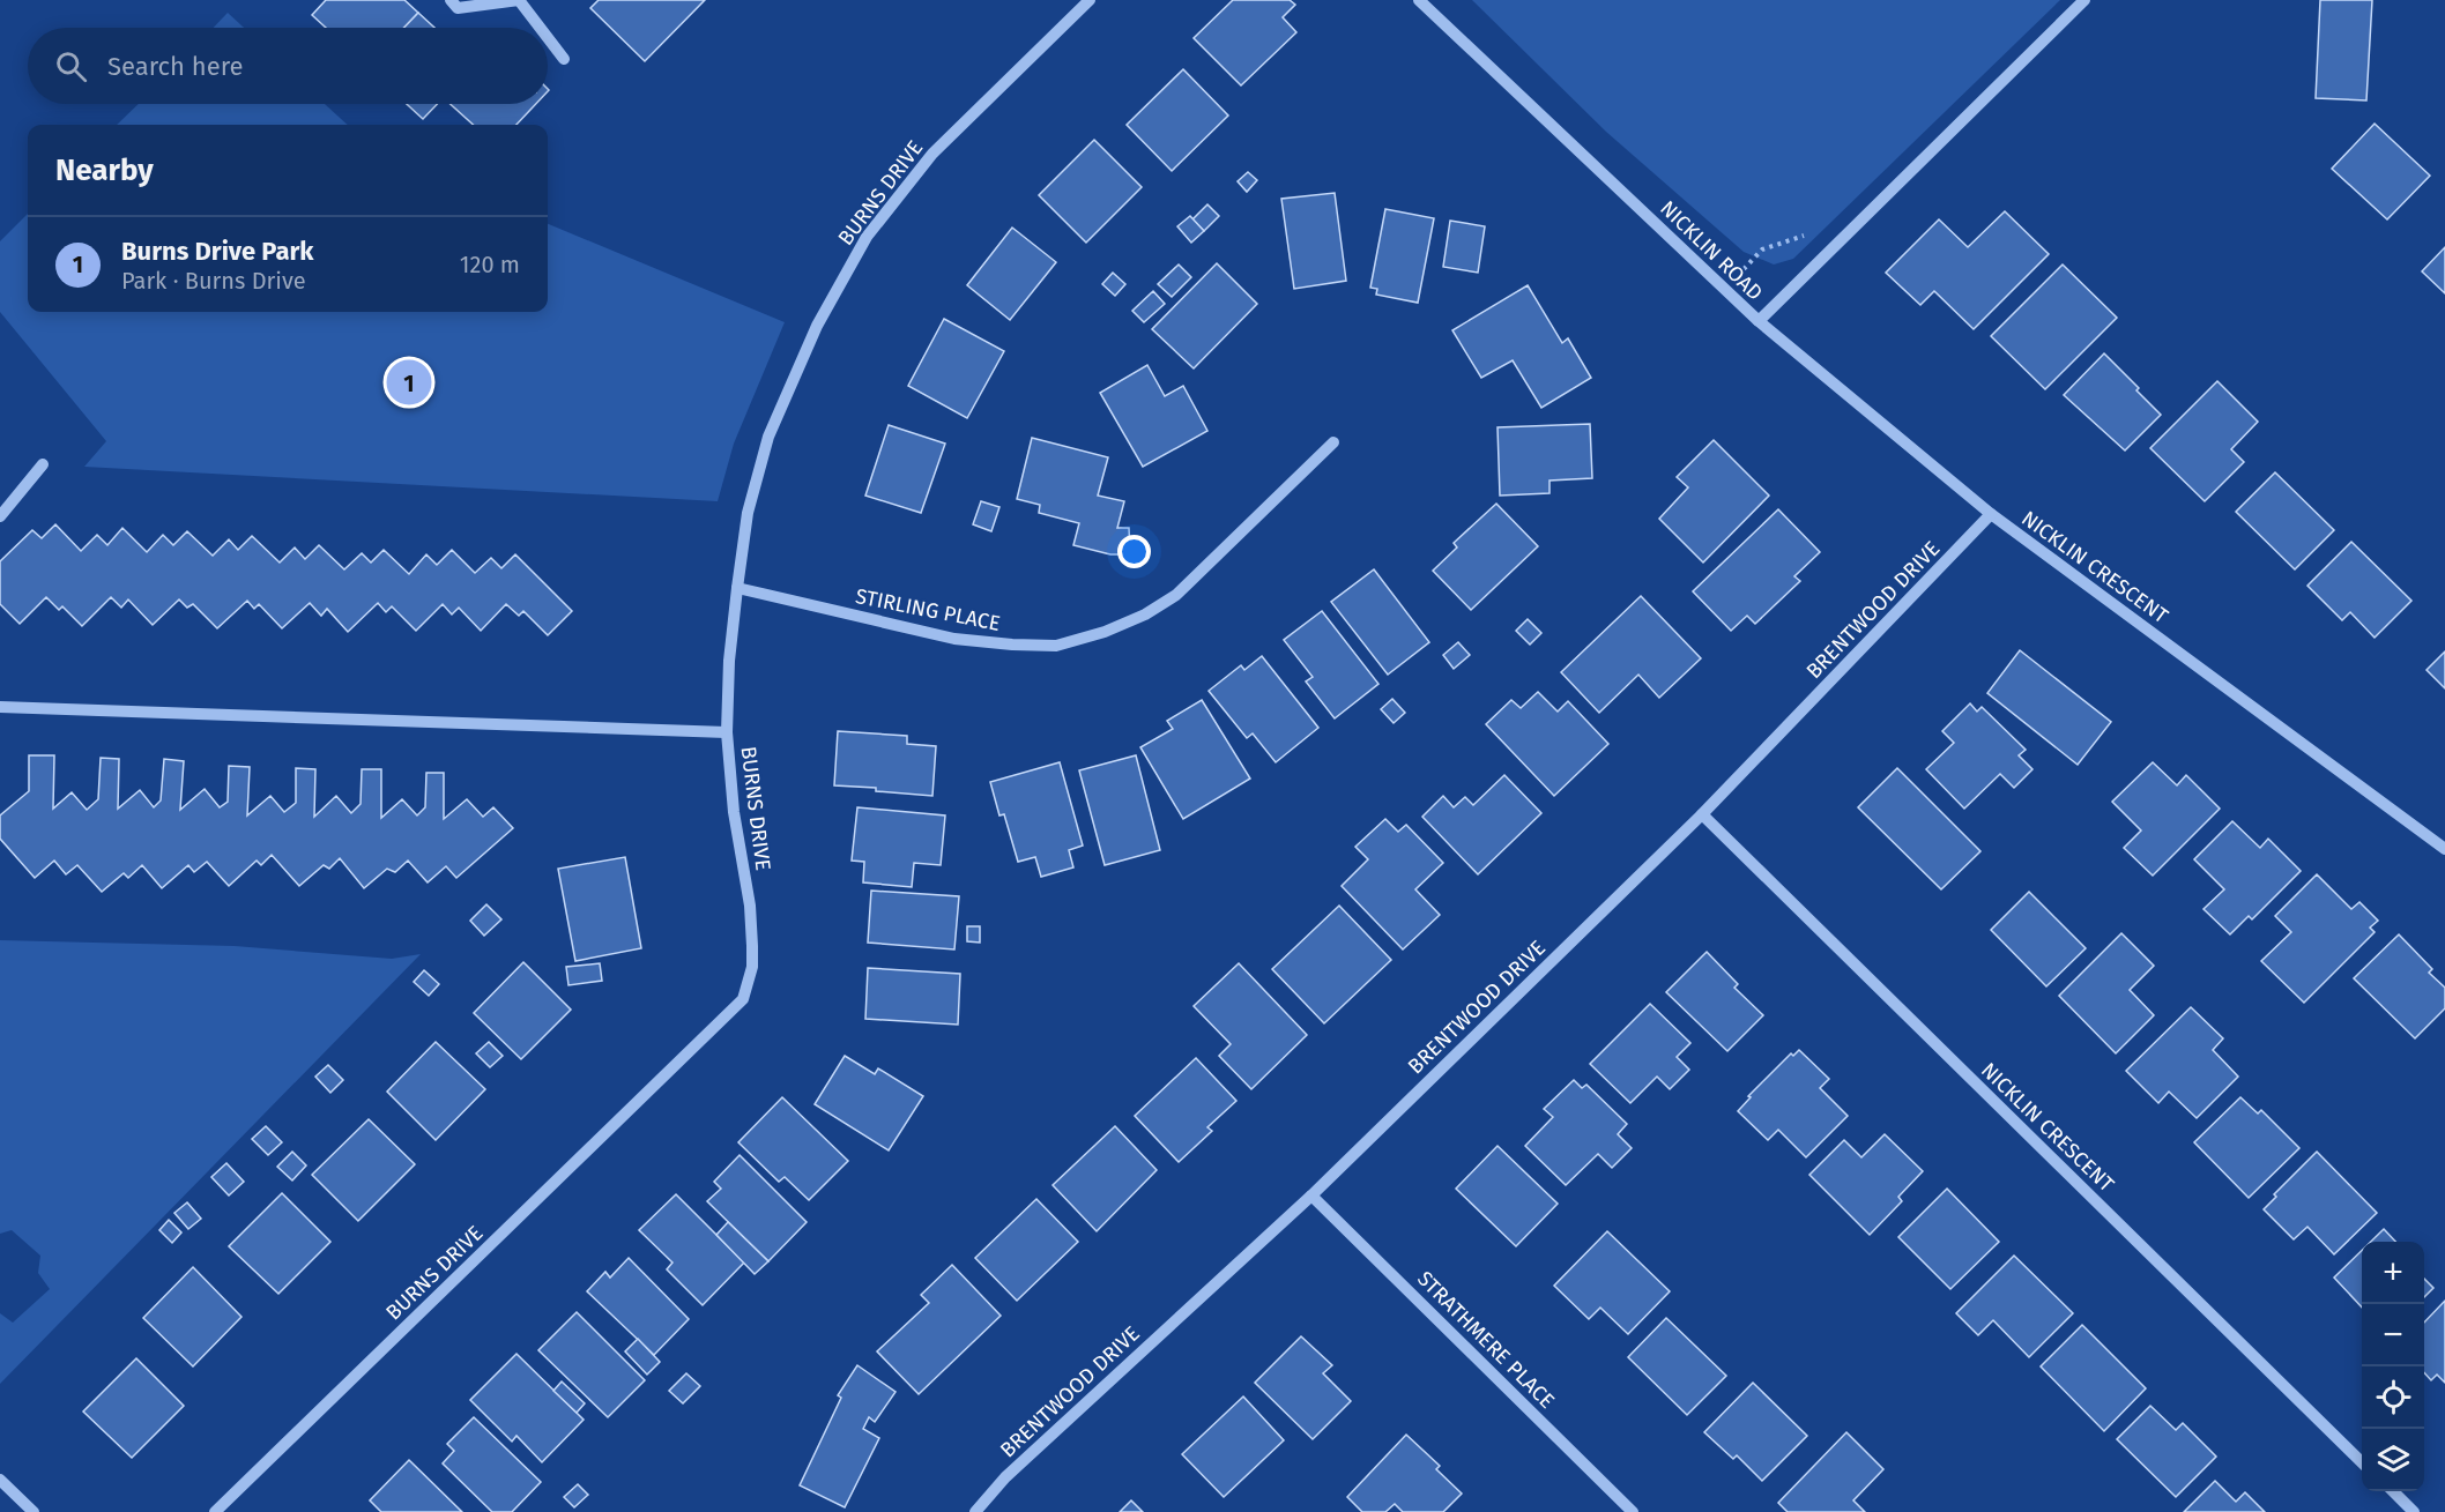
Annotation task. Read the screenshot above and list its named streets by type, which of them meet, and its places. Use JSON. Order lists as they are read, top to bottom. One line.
{"streets":{"street":["BURNS DRIVE","NICKLIN ROAD","NICKLIN CRESCENT","STIRLING PLACE","BRENTWOOD DRIVE","STRATHMERE PLACE"]},"crossings":[["BURNS DRIVE","STIRLING PLACE"],["NICKLIN ROAD","NICKLIN CRESCENT"],["NICKLIN ROAD","BRENTWOOD DRIVE"],["NICKLIN CRESCENT","BRENTWOOD DRIVE"],["BRENTWOOD DRIVE","STRATHMERE PLACE"]],"page":{"search":"Search here","heading":"Nearby","list":[{"mark":"1","name":"Burns Drive Park","note":"Park · Burns Drive","value":"120 m"}],"pins":"1","map_buttons":["+","−"]}}
